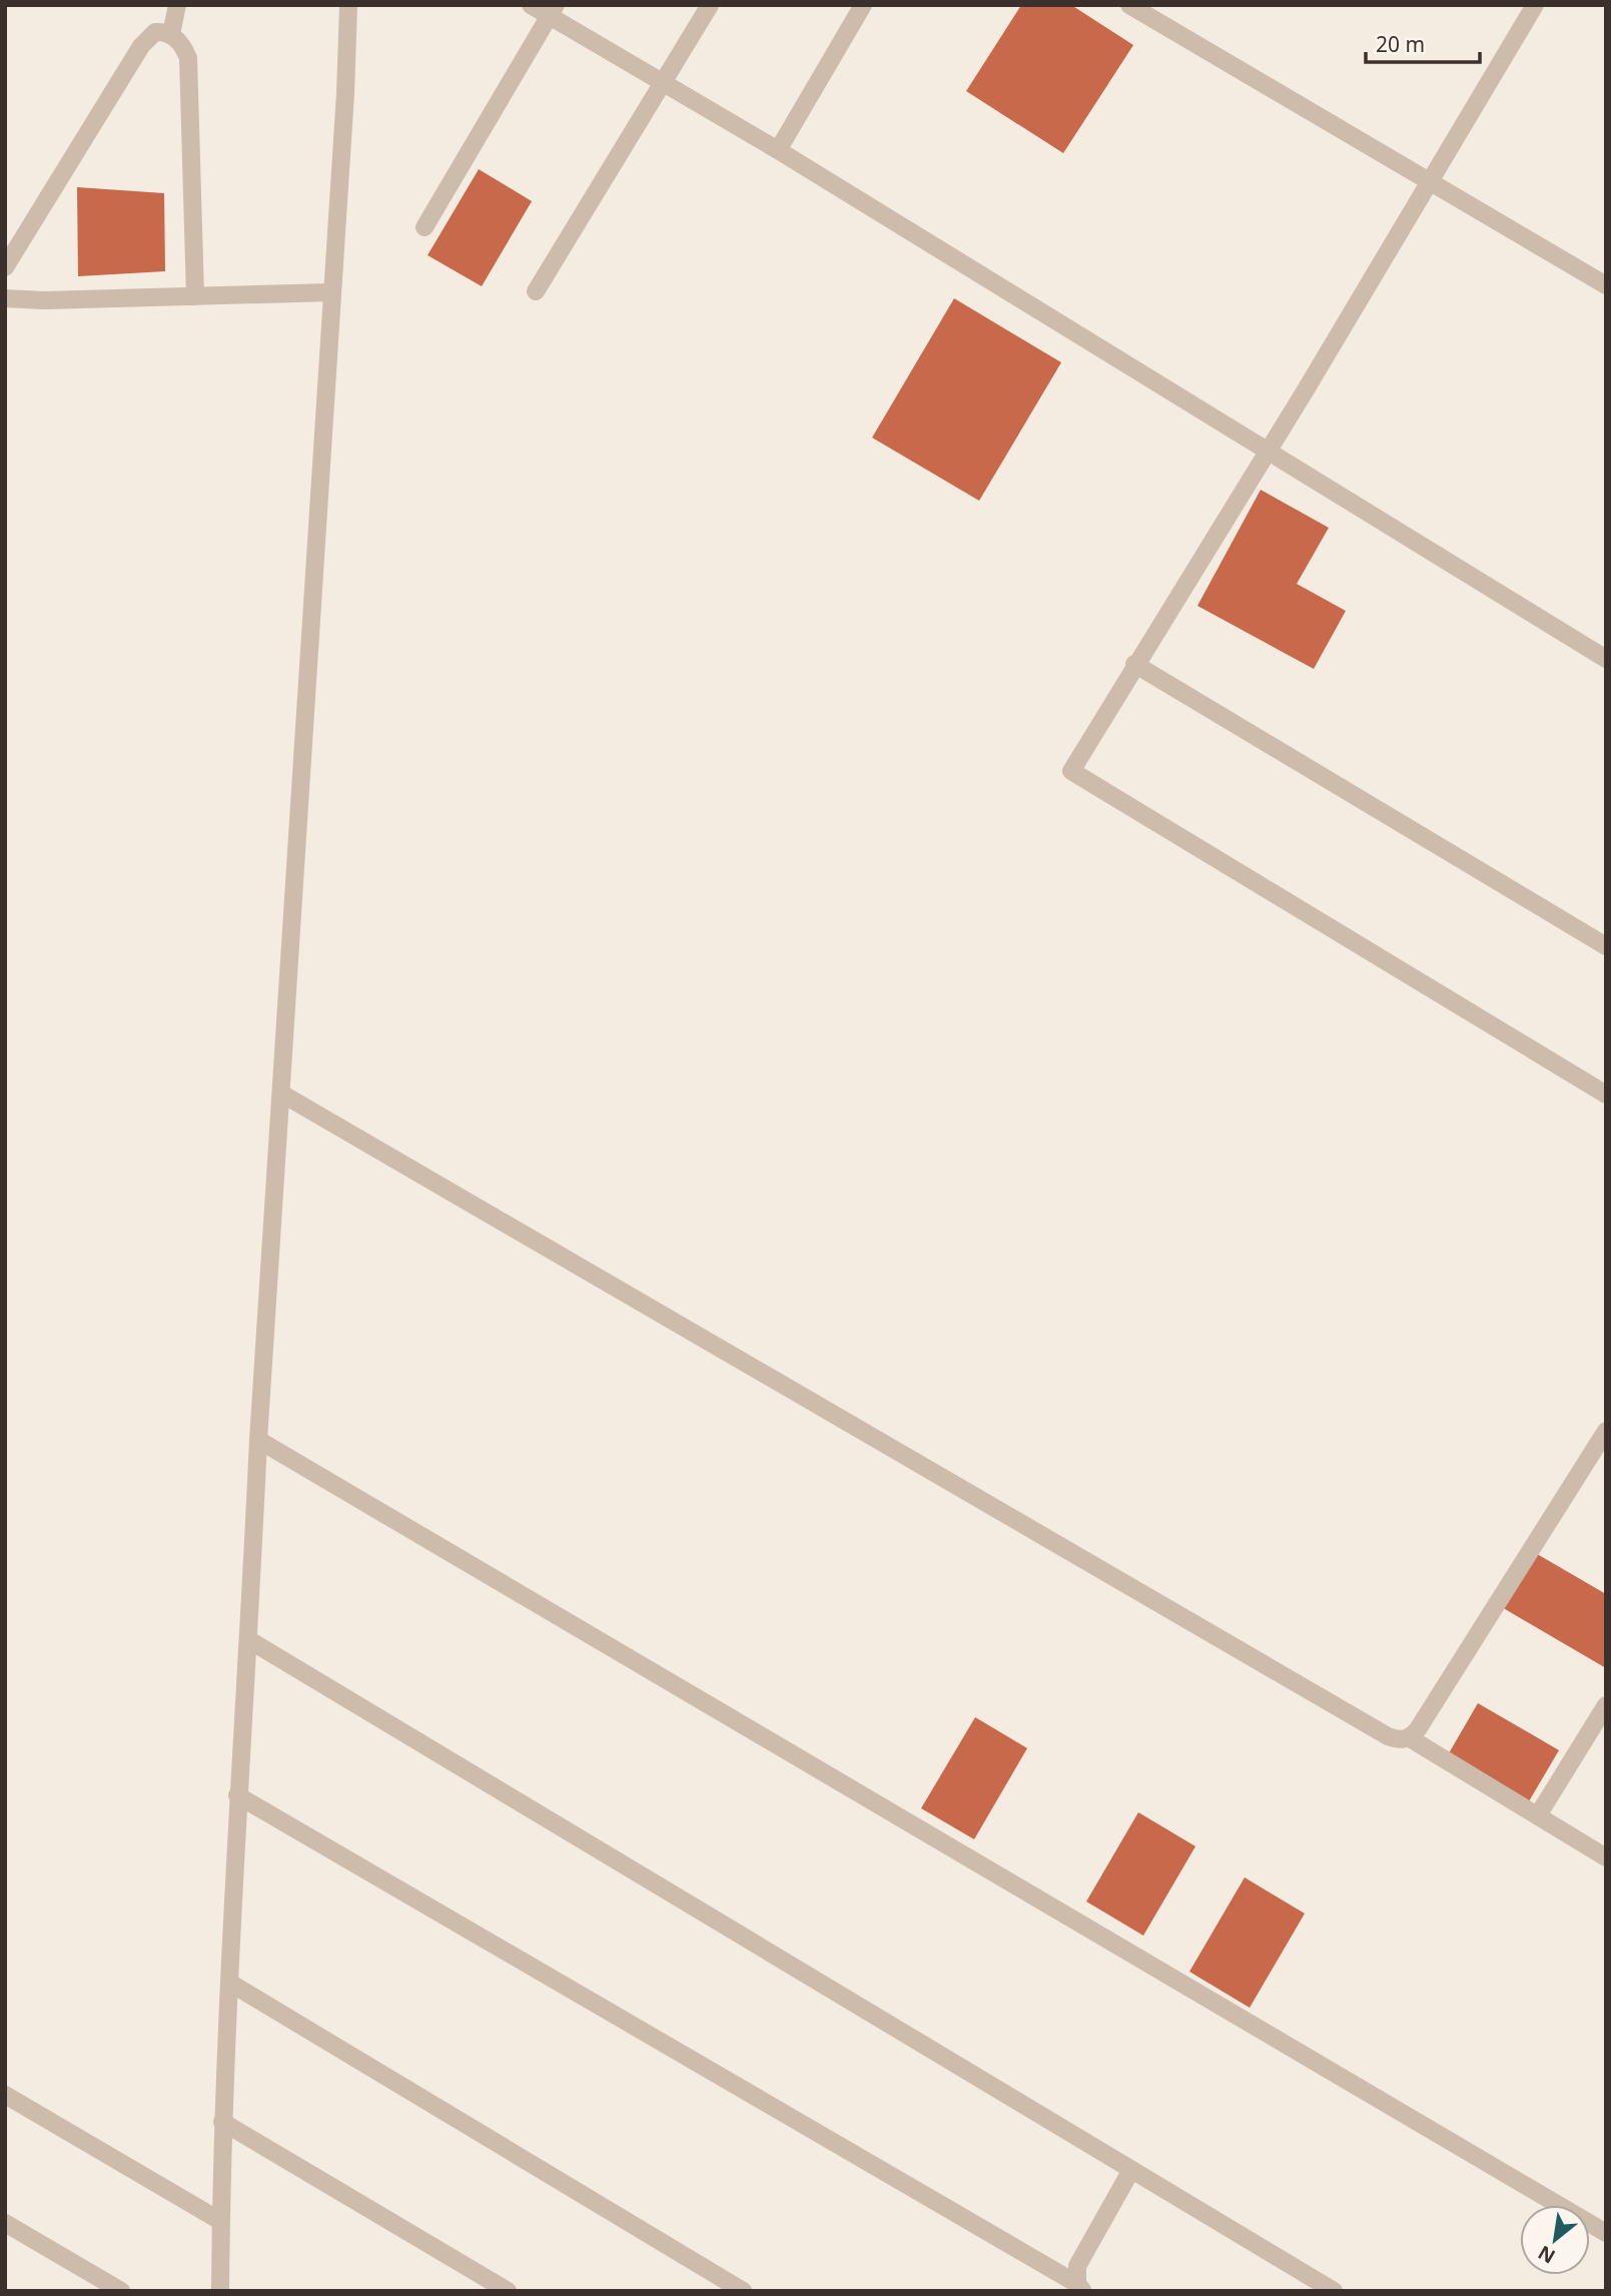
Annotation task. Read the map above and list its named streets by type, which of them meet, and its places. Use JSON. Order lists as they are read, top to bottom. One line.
{"scale_bar":"20 m","north":"bottom left"}
